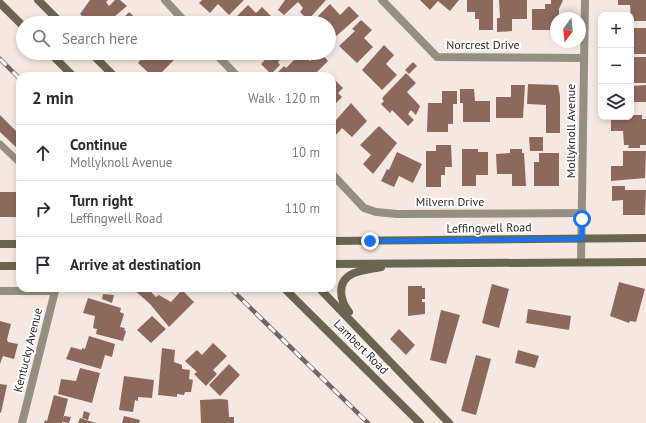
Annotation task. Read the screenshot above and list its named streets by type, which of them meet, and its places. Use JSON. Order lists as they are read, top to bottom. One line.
{"streets":{"main road":["Leffingwell Road","Lambert Road"],"street":["Norcrest Drive","Mollyknoll Avenue","Milvern Drive","Kentucky Avenue"]},"crossings":[["Norcrest Drive","Mollyknoll Avenue"],["Mollyknoll Avenue","Milvern Drive"],["Mollyknoll Avenue","Leffingwell Road"]],"north":"bottom","page":{"map_buttons":["+","−"],"search":"Search here","heading":["2 min","Walk · 120 m"],"list":[["Continue","Mollyknoll Avenue","10 m"],["Turn right","Leffingwell Road","110 m"],"Arrive at destination"]}}
